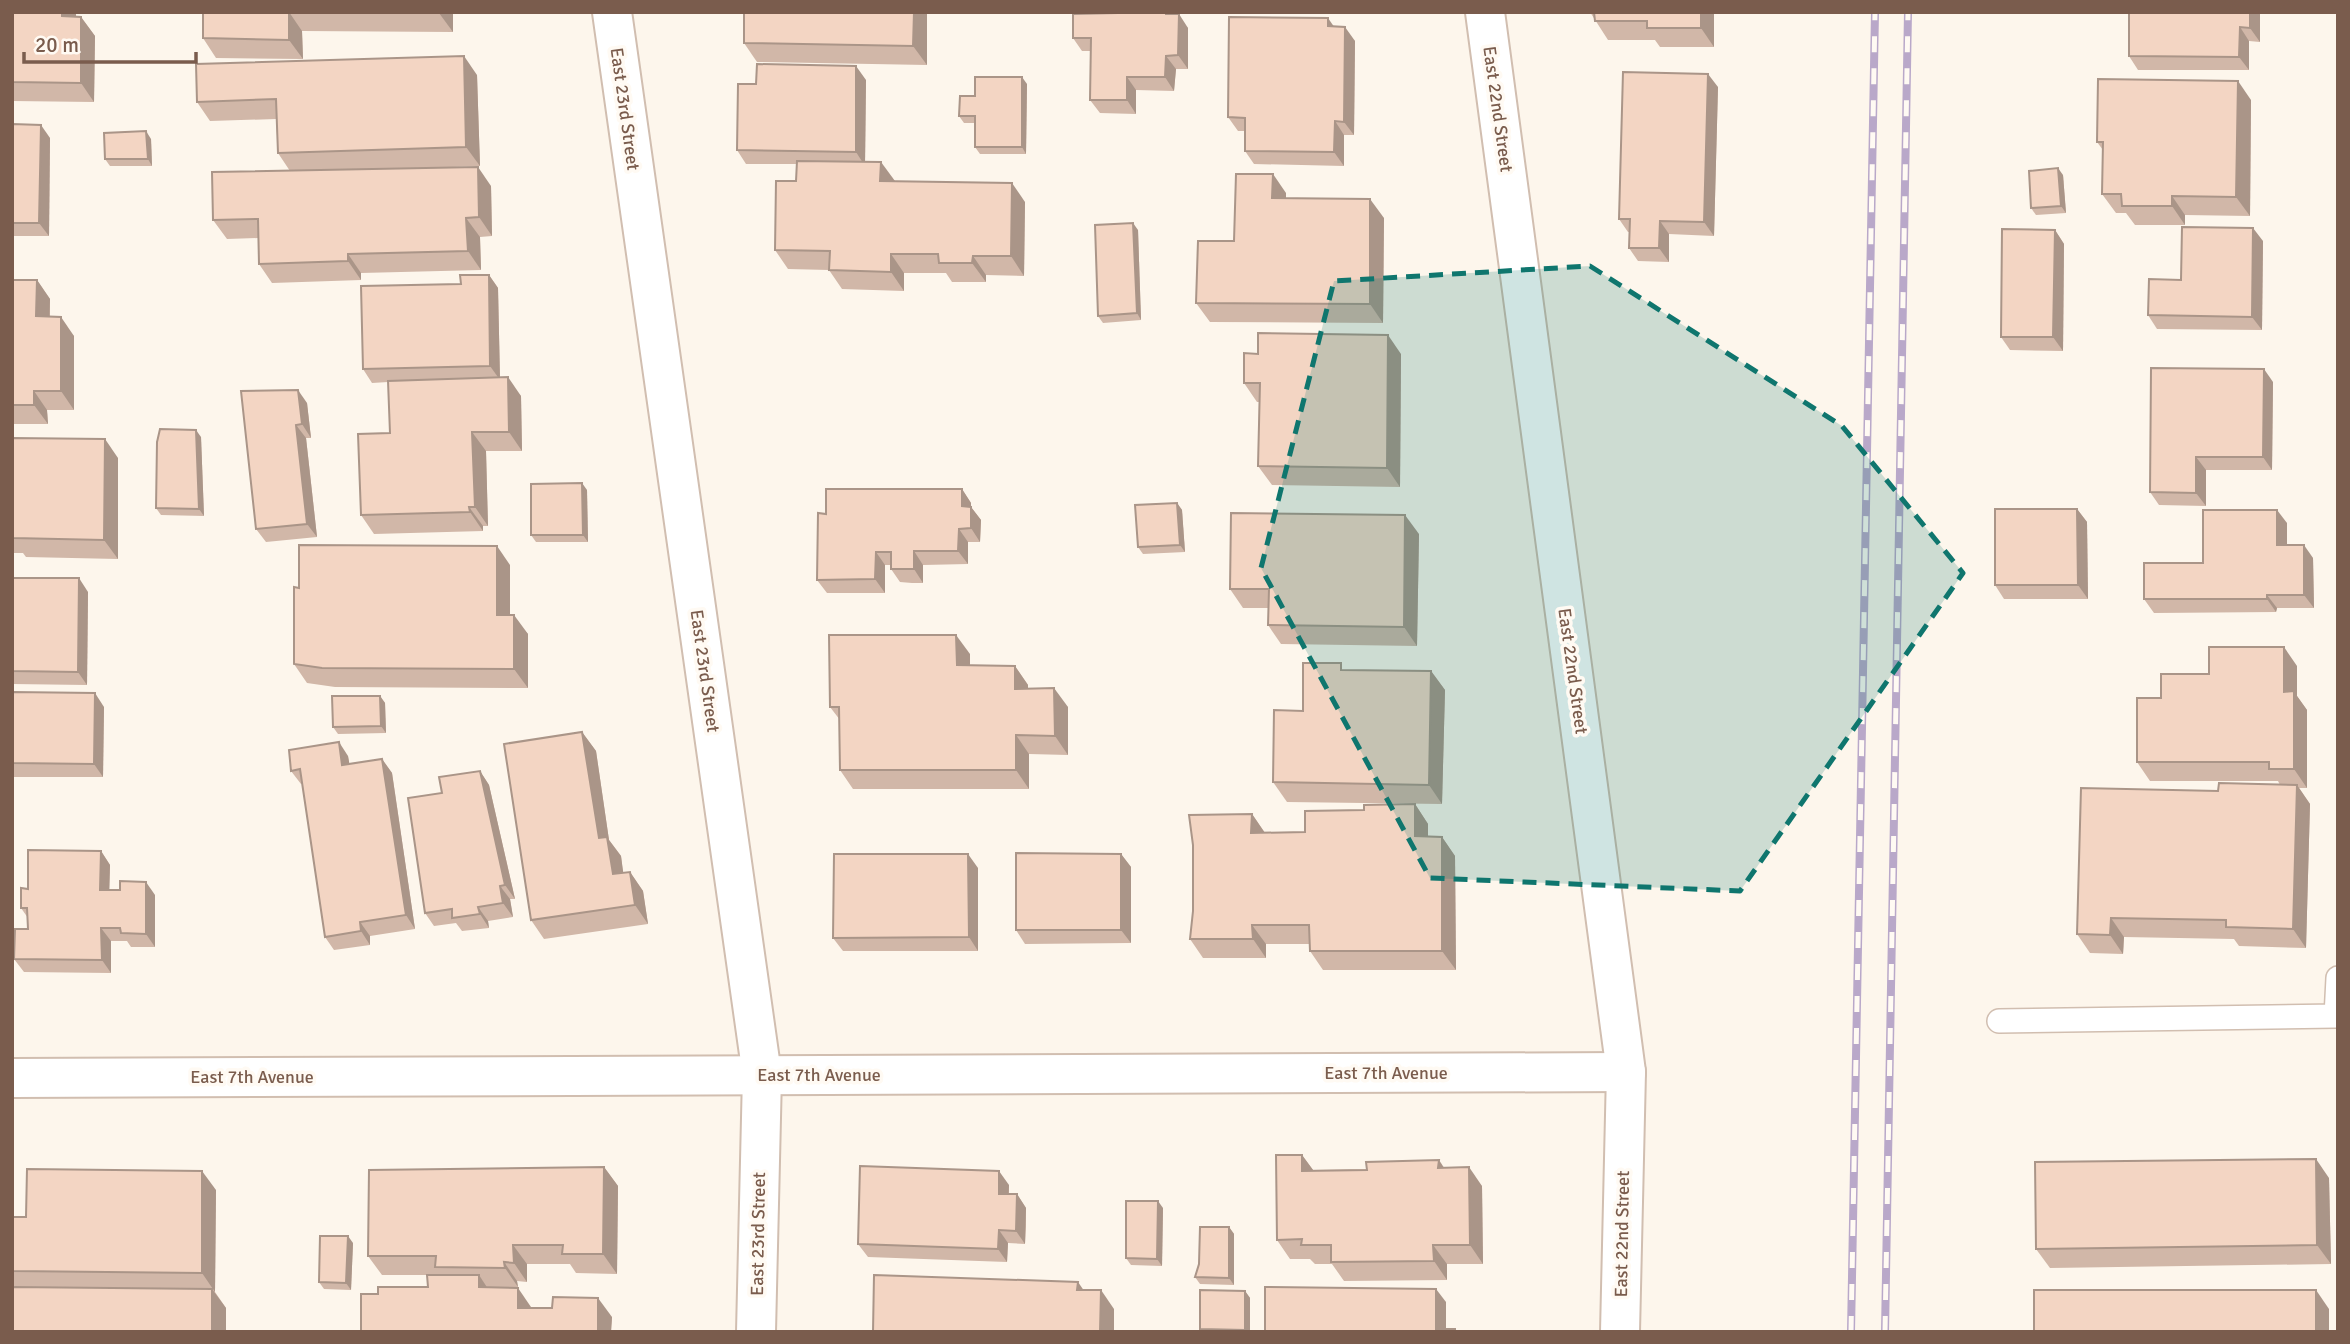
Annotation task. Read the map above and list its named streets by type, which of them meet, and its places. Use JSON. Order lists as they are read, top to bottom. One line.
{"streets":{"street":["East 23rd Street","East 22nd Street","East 7th Avenue"]},"crossings":[["East 23rd Street","East 7th Avenue"],["East 22nd Street","East 7th Avenue"]],"scale_bar":"20 m"}
